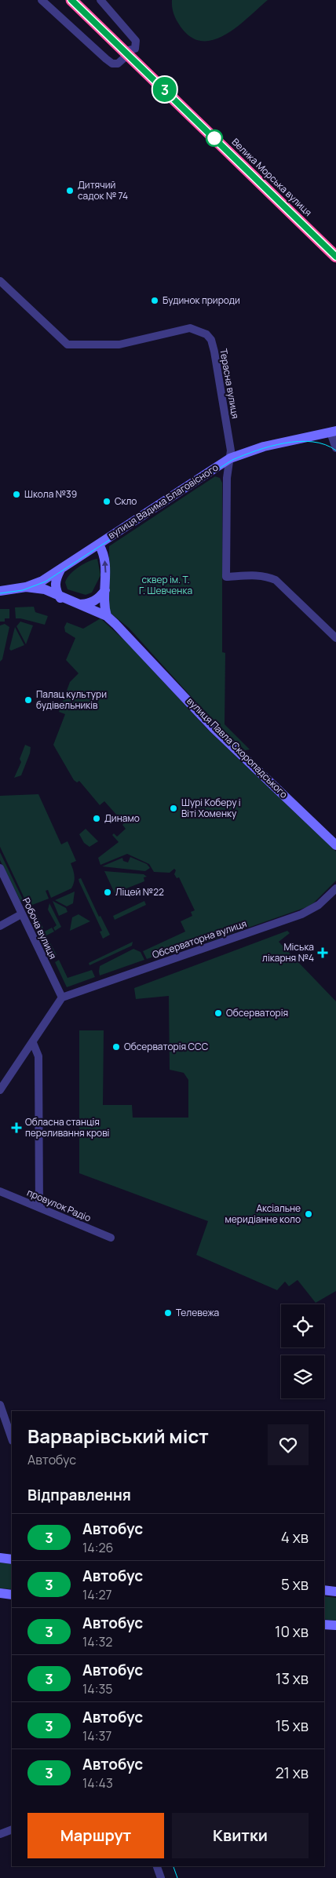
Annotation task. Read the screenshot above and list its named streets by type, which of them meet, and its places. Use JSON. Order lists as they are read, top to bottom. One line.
{"streets":{"highway":["Велика Морська вулиця"],"street":["Терасна вулиця","вулиця Вадима Благовісного","вулиця Павла Скоропадського","Робоча вулиця","Обсерваторна вулиця","провулок Радіо"]},"crossings":[["Терасна вулиця","вулиця Вадима Благовісного"],["вулиця Вадима Благовісного","вулиця Павла Скоропадського"],["Робоча вулиця","Обсерваторна вулиця"]],"parks":["сквер ім. Т. Г. Шевченка"],"places":{"other":["Дитячий садок № 74","Будинок природи","Школа №39","Скло","Палац культури будівельників","Шурі Коберу і Віті Хоменку","Динамо","Ліцей №22","Обсерваторія","Обсерваторія ССС","Аксіальне меридіанне коло","Телевежа"],"health":["Міська лікарня №4","Обласна станція переливання крові"]},"lines":["bus line 3"],"page":{"on_map":"3","heading":[["Варварівський міст","Автобус"],"Відправлення"],"list":[{"mark":"3","name":"Автобус","note":"14:26","value":"4 хв"},{"mark":"3","name":"Автобус","note":"14:27","value":"5 хв"},{"mark":"3","name":"Автобус","note":"14:32","value":"10 хв"},{"mark":"3","name":"Автобус","note":"14:35","value":"13 хв"},{"mark":"3","name":"Автобус","note":"14:37","value":"15 хв"},{"mark":"3","name":"Автобус","note":"14:43","value":"21 хв"}],"buttons":["Маршрут","Квитки"]}}
